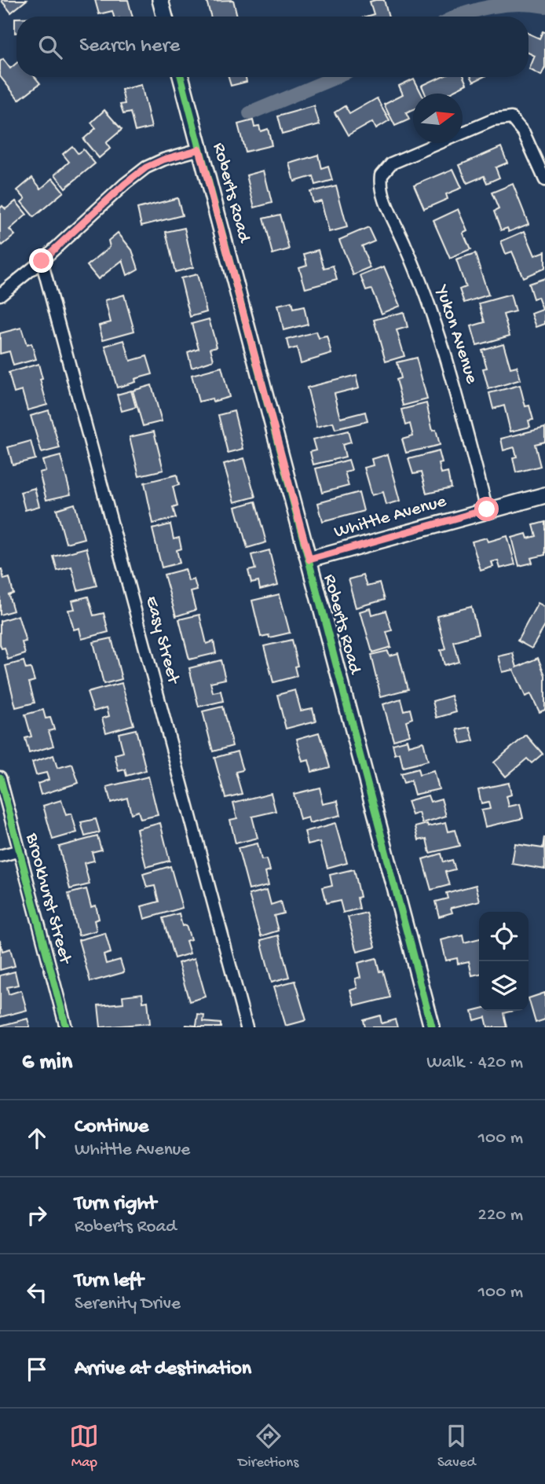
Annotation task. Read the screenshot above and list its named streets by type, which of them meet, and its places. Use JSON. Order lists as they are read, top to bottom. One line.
{"streets":{"street":["Roberts Road","Yukon Avenue","Whittle Avenue","Easy Street","Brookhurst Street"]},"crossings":[["Roberts Road","Whittle Avenue"],["Yukon Avenue","Whittle Avenue"]],"north":"right","page":{"search":"Search here","heading":["6 min","Walk · 420 m"],"list":[["Continue","Whittle Avenue","100 m"],["Turn right","Roberts Road","220 m"],["Turn left","Serenity Drive","100 m"],"Arrive at destination"],"nav":["Map","Directions","Saved"]}}
